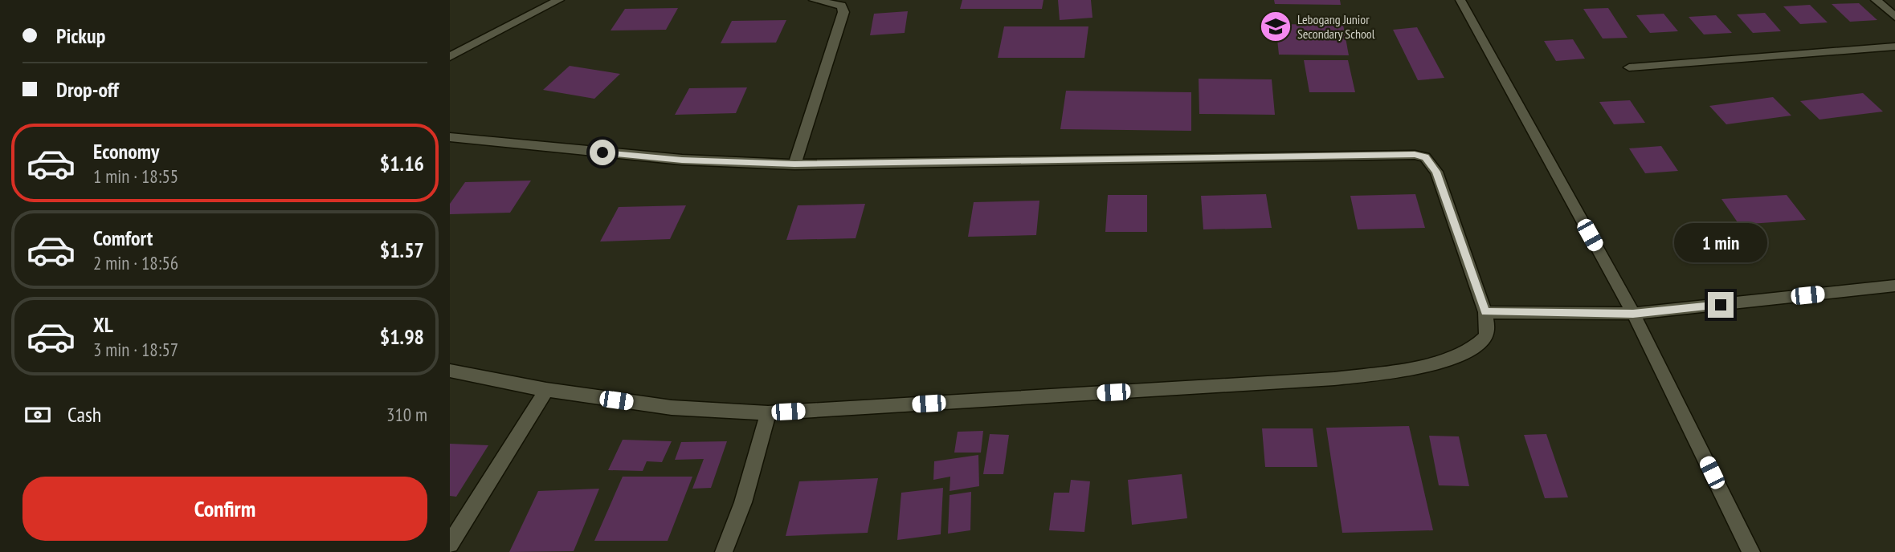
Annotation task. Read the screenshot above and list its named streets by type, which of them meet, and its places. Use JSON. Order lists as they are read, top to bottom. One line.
{"places":{"school or university":["Lebogang Junior Secondary School"]},"page":{"banner":["Pickup","Drop-off"],"list":[{"name":"Economy","note":"1 min · 18:55","value":"$1.16"},{"name":"Comfort","note":"2 min · 18:56","value":"$1.57"},{"name":"XL","note":"3 min · 18:57","value":"$1.98"}],"bubble":"1 min","pay":["Cash","310 m"],"buttons":"Confirm"}}
